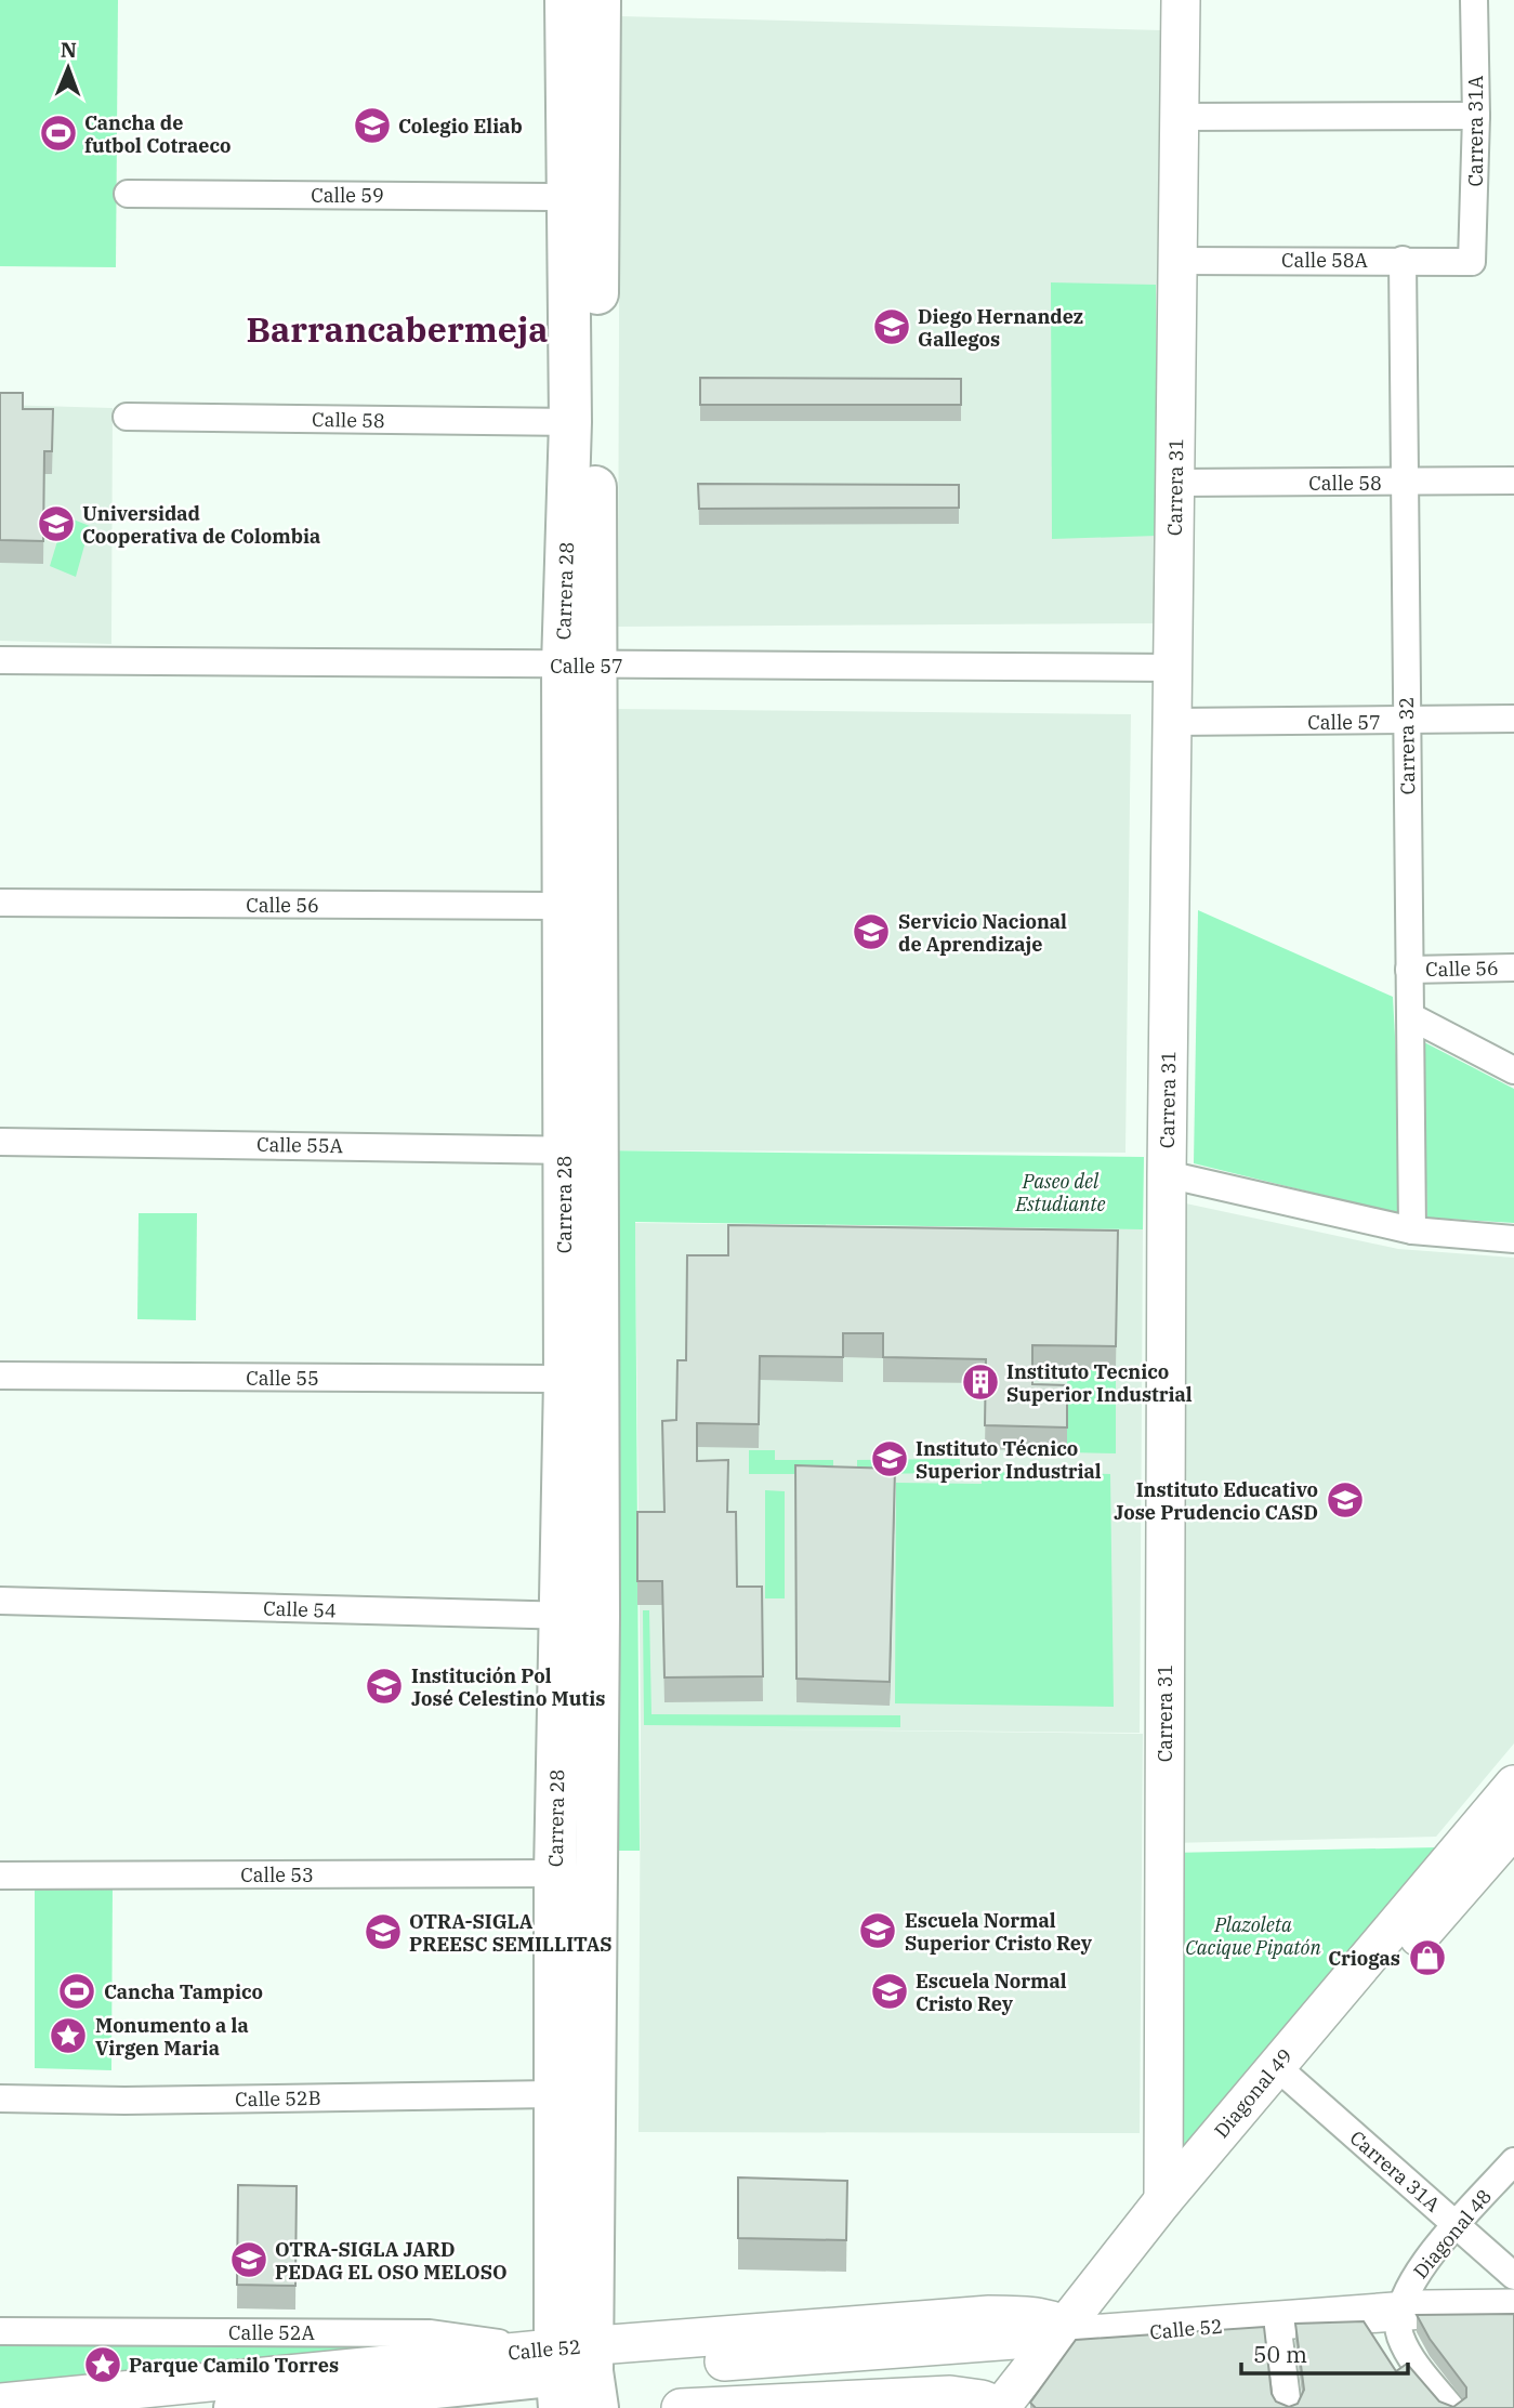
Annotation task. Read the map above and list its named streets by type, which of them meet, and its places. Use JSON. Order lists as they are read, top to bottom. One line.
{"streets":{"main road":["Carrera 28","Calle 52"],"street":["Carrera 31A","Calle 59","Calle 58A","Calle 58","Carrera 31","Calle 57","Carrera 32","Calle 56","Calle 55A","Calle 55","Calle 54","Calle 53","Diagonal 49","Calle 52B","Diagonal 48","Calle 52A"]},"crossings":[["Carrera 31A","Calle 58A"],["Carrera 31A","Diagonal 49"],["Carrera 31A","Diagonal 48"],["Calle 59","Carrera 28"],["Calle 58A","Carrera 31"],["Calle 58A","Carrera 32"],["Calle 58","Carrera 31"],["Calle 58","Carrera 28"],["Calle 58","Carrera 32"],["Carrera 31","Calle 57"],["Carrera 31","Diagonal 49"],["Carrera 28","Calle 57"],["Carrera 28","Calle 56"],["Carrera 28","Calle 55A"],["Carrera 28","Calle 55"],["Carrera 28","Calle 54"],["Carrera 28","Calle 53"],["Carrera 28","Calle 52B"],["Carrera 28","Calle 52"],["Carrera 28","Calle 52A"],["Calle 57","Carrera 32"],["Carrera 32","Calle 56"],["Diagonal 49","Calle 52"],["Diagonal 48","Calle 52"],["Calle 52","Calle 52A"]],"districts":["Barrancabermeja"],"parks":["Paseo del Estudiante","Plazoleta Cacique Pipatón"],"places":{"school or university":["Colegio Eliab","Diego Hernandez Gallegos","Universidad Cooperativa de Colombia","Servicio Nacional de Aprendizaje","Instituto Técnico Superior Industrial","Instituto Educativo Jose Prudencio CASD","Institución Pol José Celestino Mutis","Escuela Normal Superior Cristo Rey","OTRA-SIGLA PREESC SEMILLITAS","Escuela Normal Cristo Rey","OTRA-SIGLA JARD PEDAG EL OSO MELOSO"],"sports":["Cancha de futbol Cotraeco","Cancha Tampico"],"building":["Instituto Tecnico Superior Industrial"],"shop":["Criogas"],"place":["Monumento a la Virgen Maria","Parque Camilo Torres"]},"scale_bar":"50 m","north":"top"}
